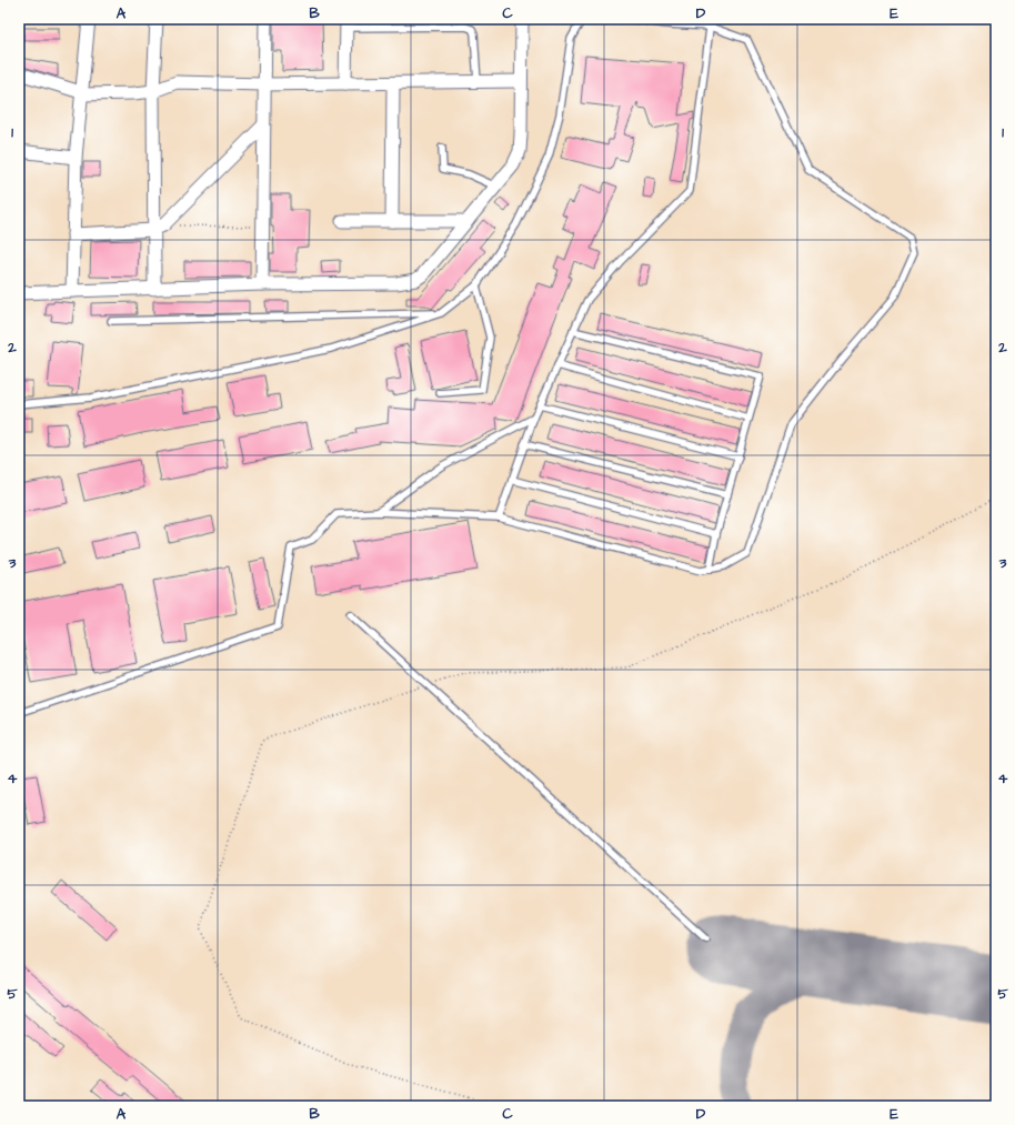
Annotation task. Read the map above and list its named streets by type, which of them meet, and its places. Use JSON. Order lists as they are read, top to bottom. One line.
{"grid":{"columns":["A","B","C","D","E"],"rows":["1","2","3","4","5"]}}
